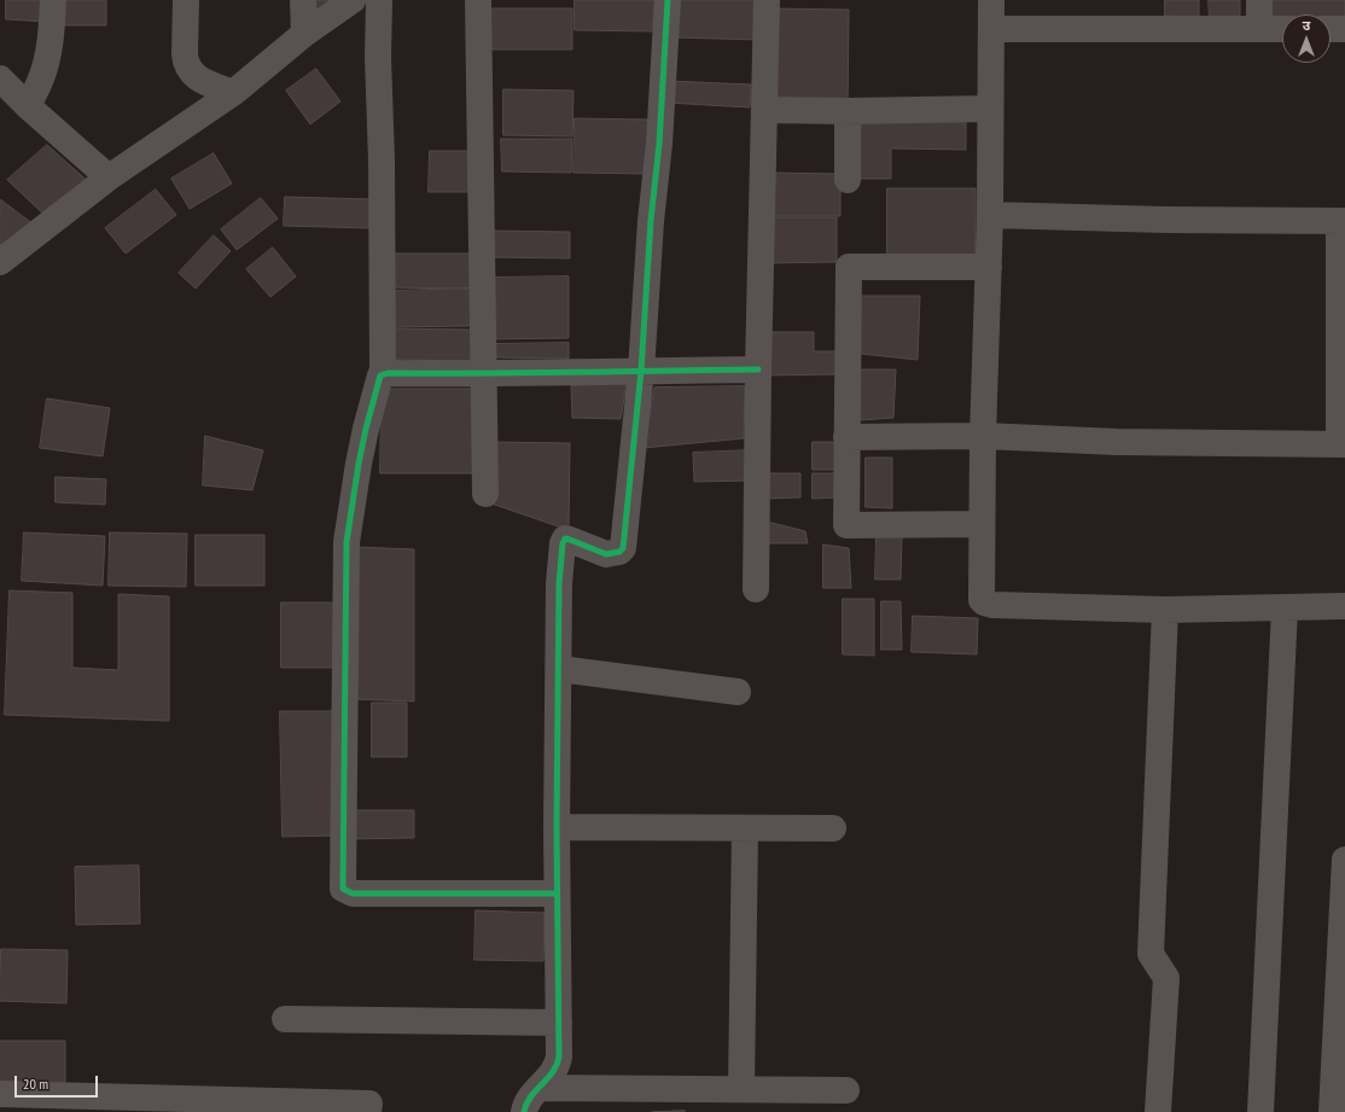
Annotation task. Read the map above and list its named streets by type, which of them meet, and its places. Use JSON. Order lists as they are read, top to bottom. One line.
{"scale_bar":"20 m","north":"top"}
